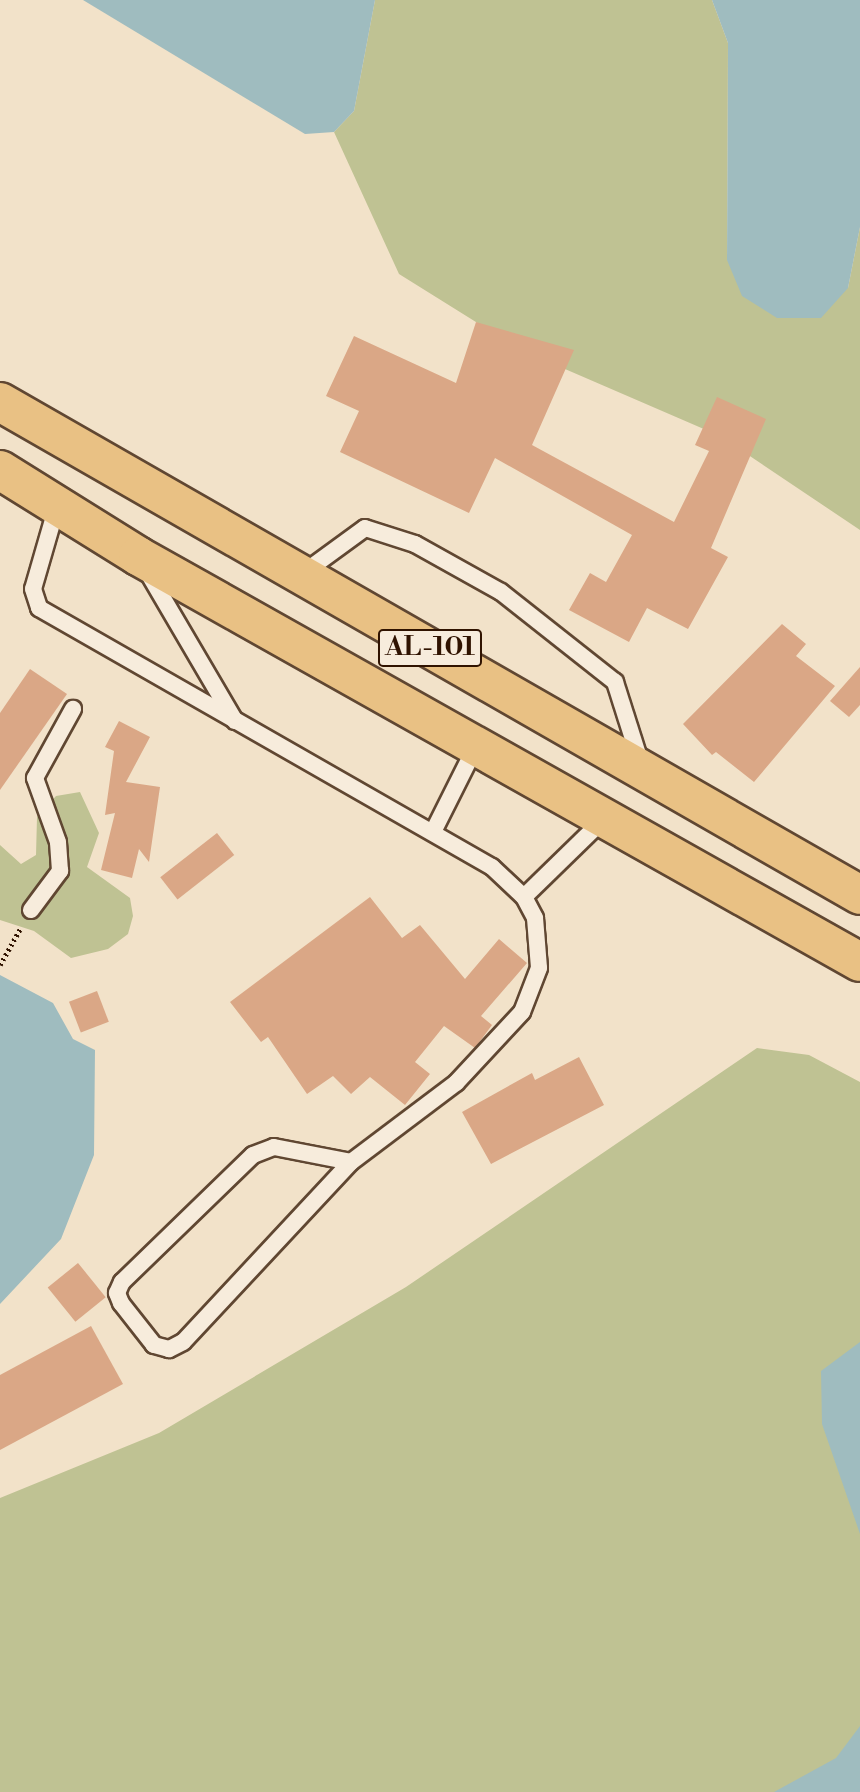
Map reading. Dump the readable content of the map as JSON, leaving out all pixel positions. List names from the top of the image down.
{
  "streets": {
    "highway": ["AL-101"]
  }
}
